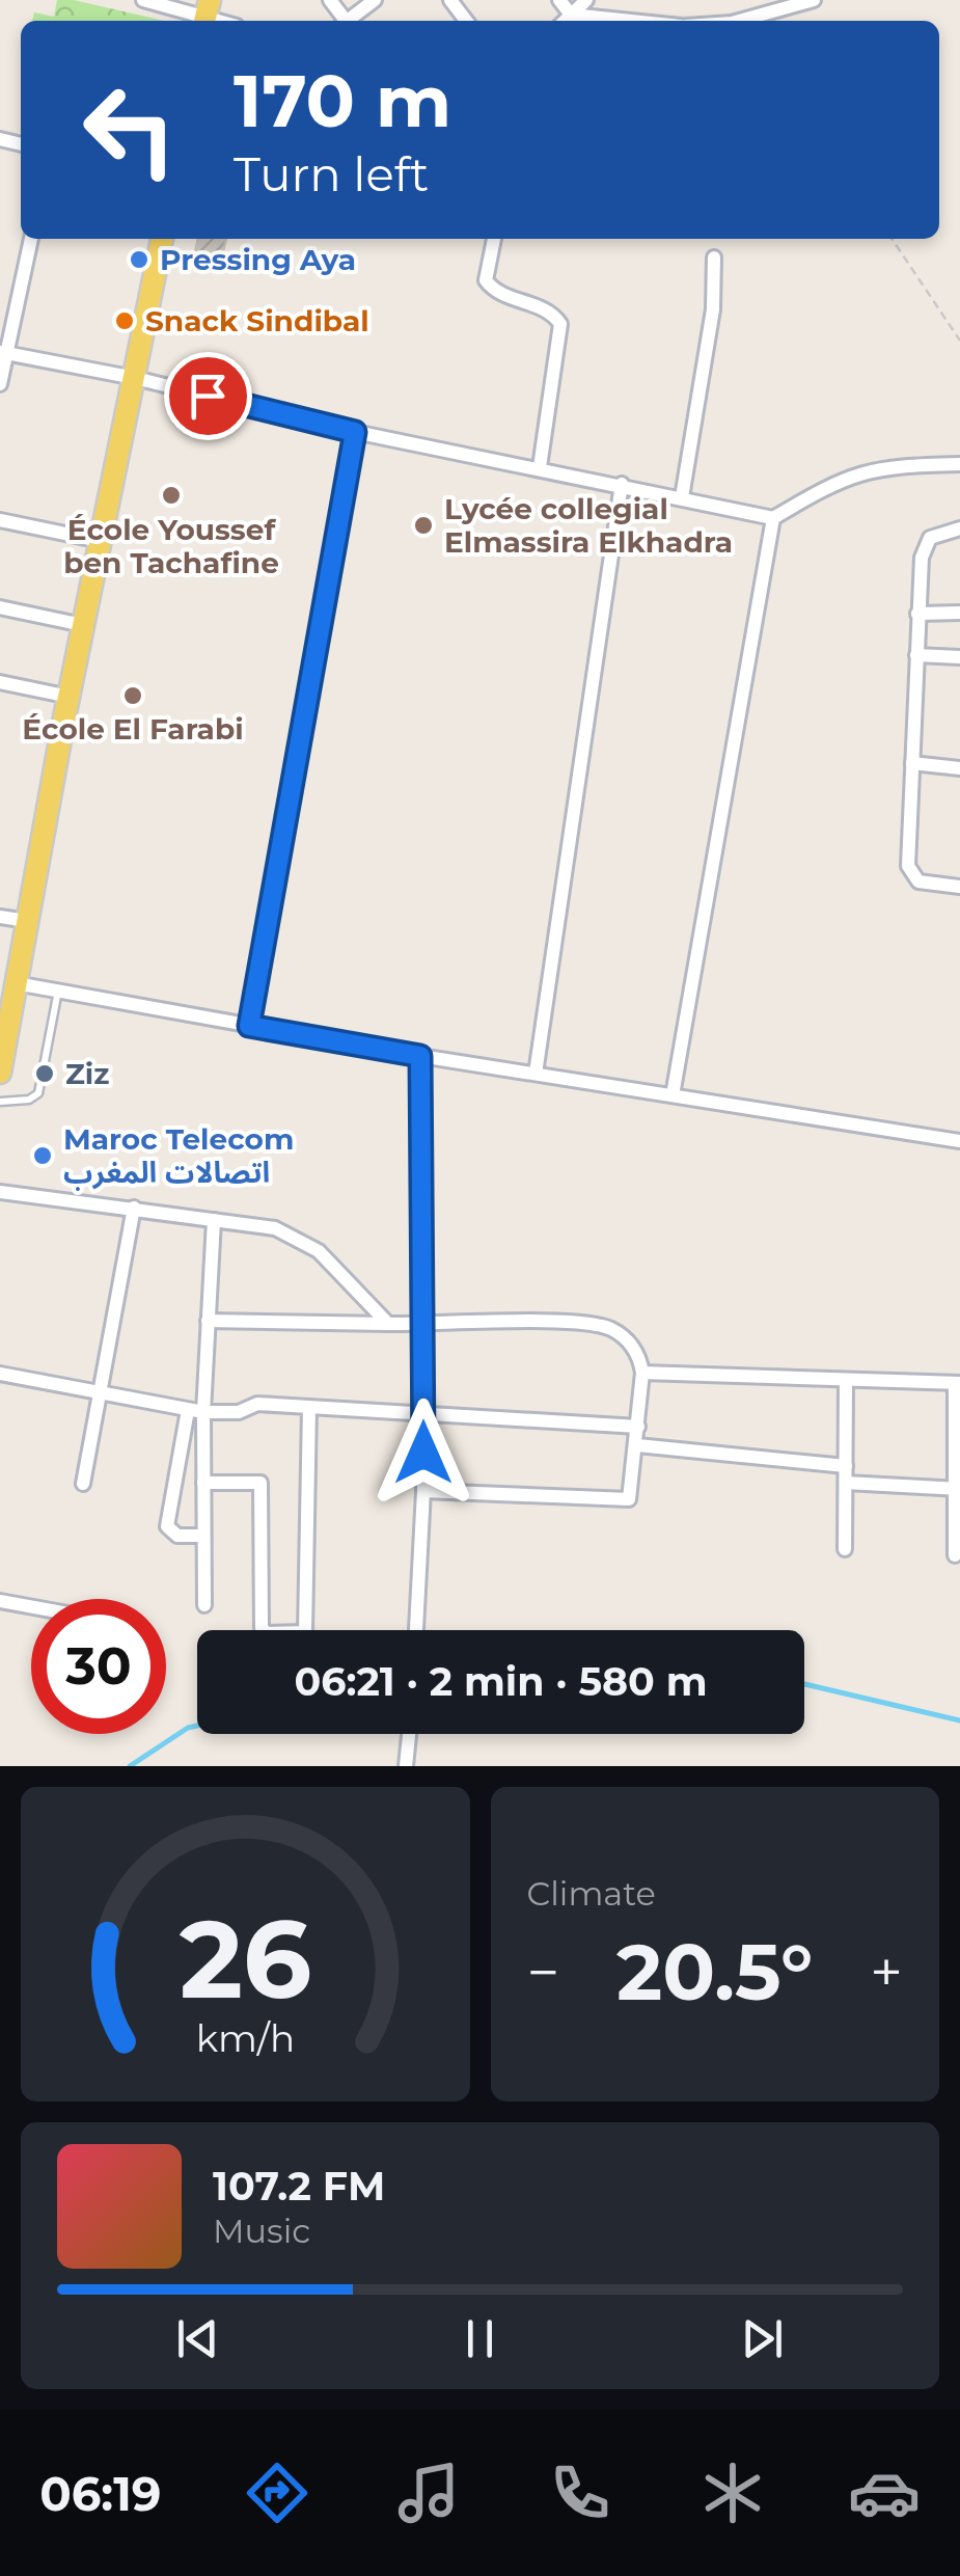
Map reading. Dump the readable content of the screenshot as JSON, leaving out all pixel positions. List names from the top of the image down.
{
  "places": [
    "Pressing Aya",
    "Snack Sindibal",
    "École Youssef ben Tachafine",
    "Lycée collegial Elmassira Elkhadra",
    "École El Farabi",
    "Ziz",
    "Maroc Telecom اتصالات المغرب"
  ],
  "page": {
    "turn": ["170 m", "Turn left"],
    "limit": "30",
    "trip": "06:21 · 2 min · 580 m",
    "tile": "Climate",
    "heat": ["−", "20.5°", "+"],
    "song": ["107.2 FM", "Music"],
    "tabs": "06:19",
    "gauge": ["26", "km/h"]
  }
}
